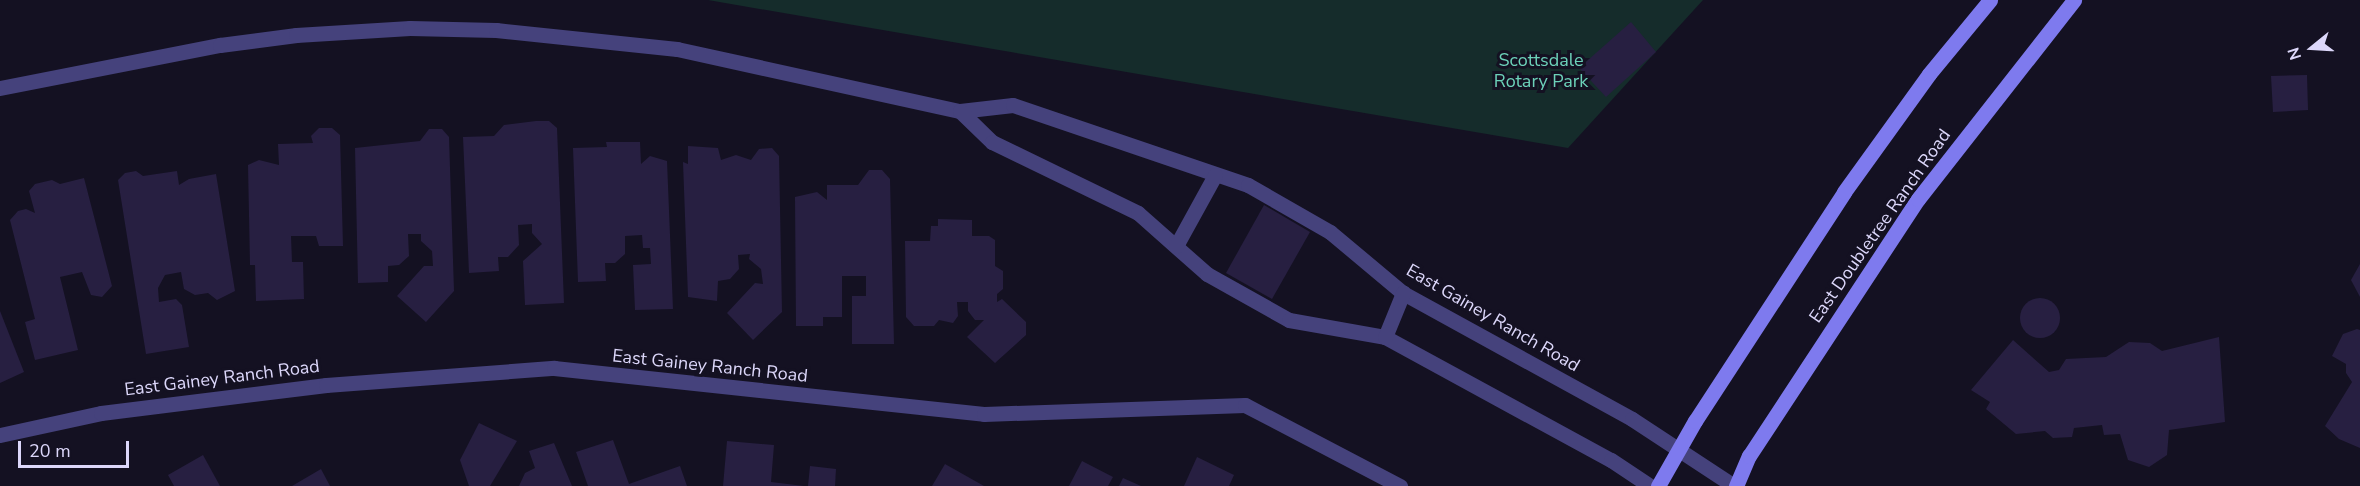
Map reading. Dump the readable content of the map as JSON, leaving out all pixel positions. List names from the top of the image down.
{
  "streets": {
    "main road": ["East Doubletree Ranch Road"],
    "street": ["East Gainey Ranch Road"]
  },
  "crossings": [
    ["East Doubletree Ranch Road", "East Gainey Ranch Road"]
  ],
  "parks": ["Scottsdale Rotary Park"],
  "scale_bar": "20 m",
  "north": "left"
}
